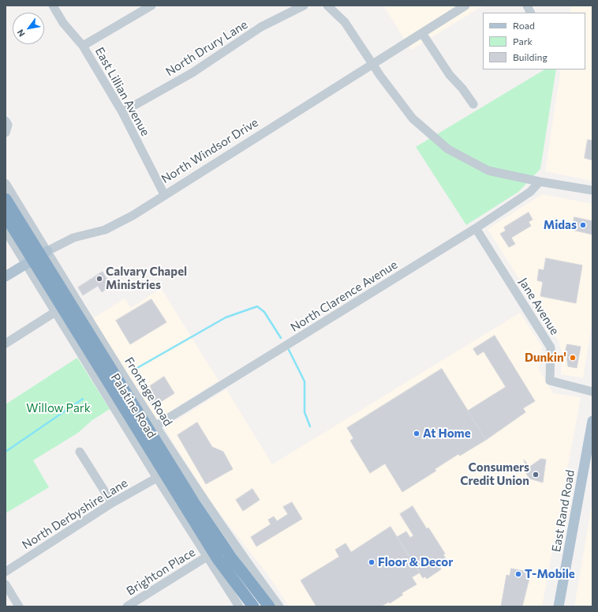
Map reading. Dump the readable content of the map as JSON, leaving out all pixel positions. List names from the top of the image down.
{
  "streets": {
    "highway": ["Palatine Road"],
    "main road": ["North Windsor Drive", "East Rand Road"],
    "street": [
      "North Drury Lane",
      "East Lillian Avenue",
      "North Clarence Avenue",
      "Jane Avenue",
      "Frontage Road",
      "North Derbyshire Lane",
      "Brighton Place"
    ]
  },
  "crossings": [
    ["North Drury Lane", "East Lillian Avenue"],
    ["East Lillian Avenue", "North Windsor Drive"],
    ["North Windsor Drive", "Frontage Road"],
    ["North Windsor Drive", "Palatine Road"],
    ["North Clarence Avenue", "Jane Avenue"],
    ["North Clarence Avenue", "Frontage Road"],
    ["Frontage Road", "Palatine Road"],
    ["Frontage Road", "North Derbyshire Lane"],
    ["Frontage Road", "Brighton Place"]
  ],
  "parks": ["Willow Park"],
  "places": [
    "Midas",
    "Calvary Chapel Ministries",
    "Dunkin'",
    "At Home",
    "Consumers Credit Union",
    "Floor & Decor",
    "T-Mobile"
  ],
  "legend": ["Road", "Park", "Building"],
  "north": "bottom left"
}
